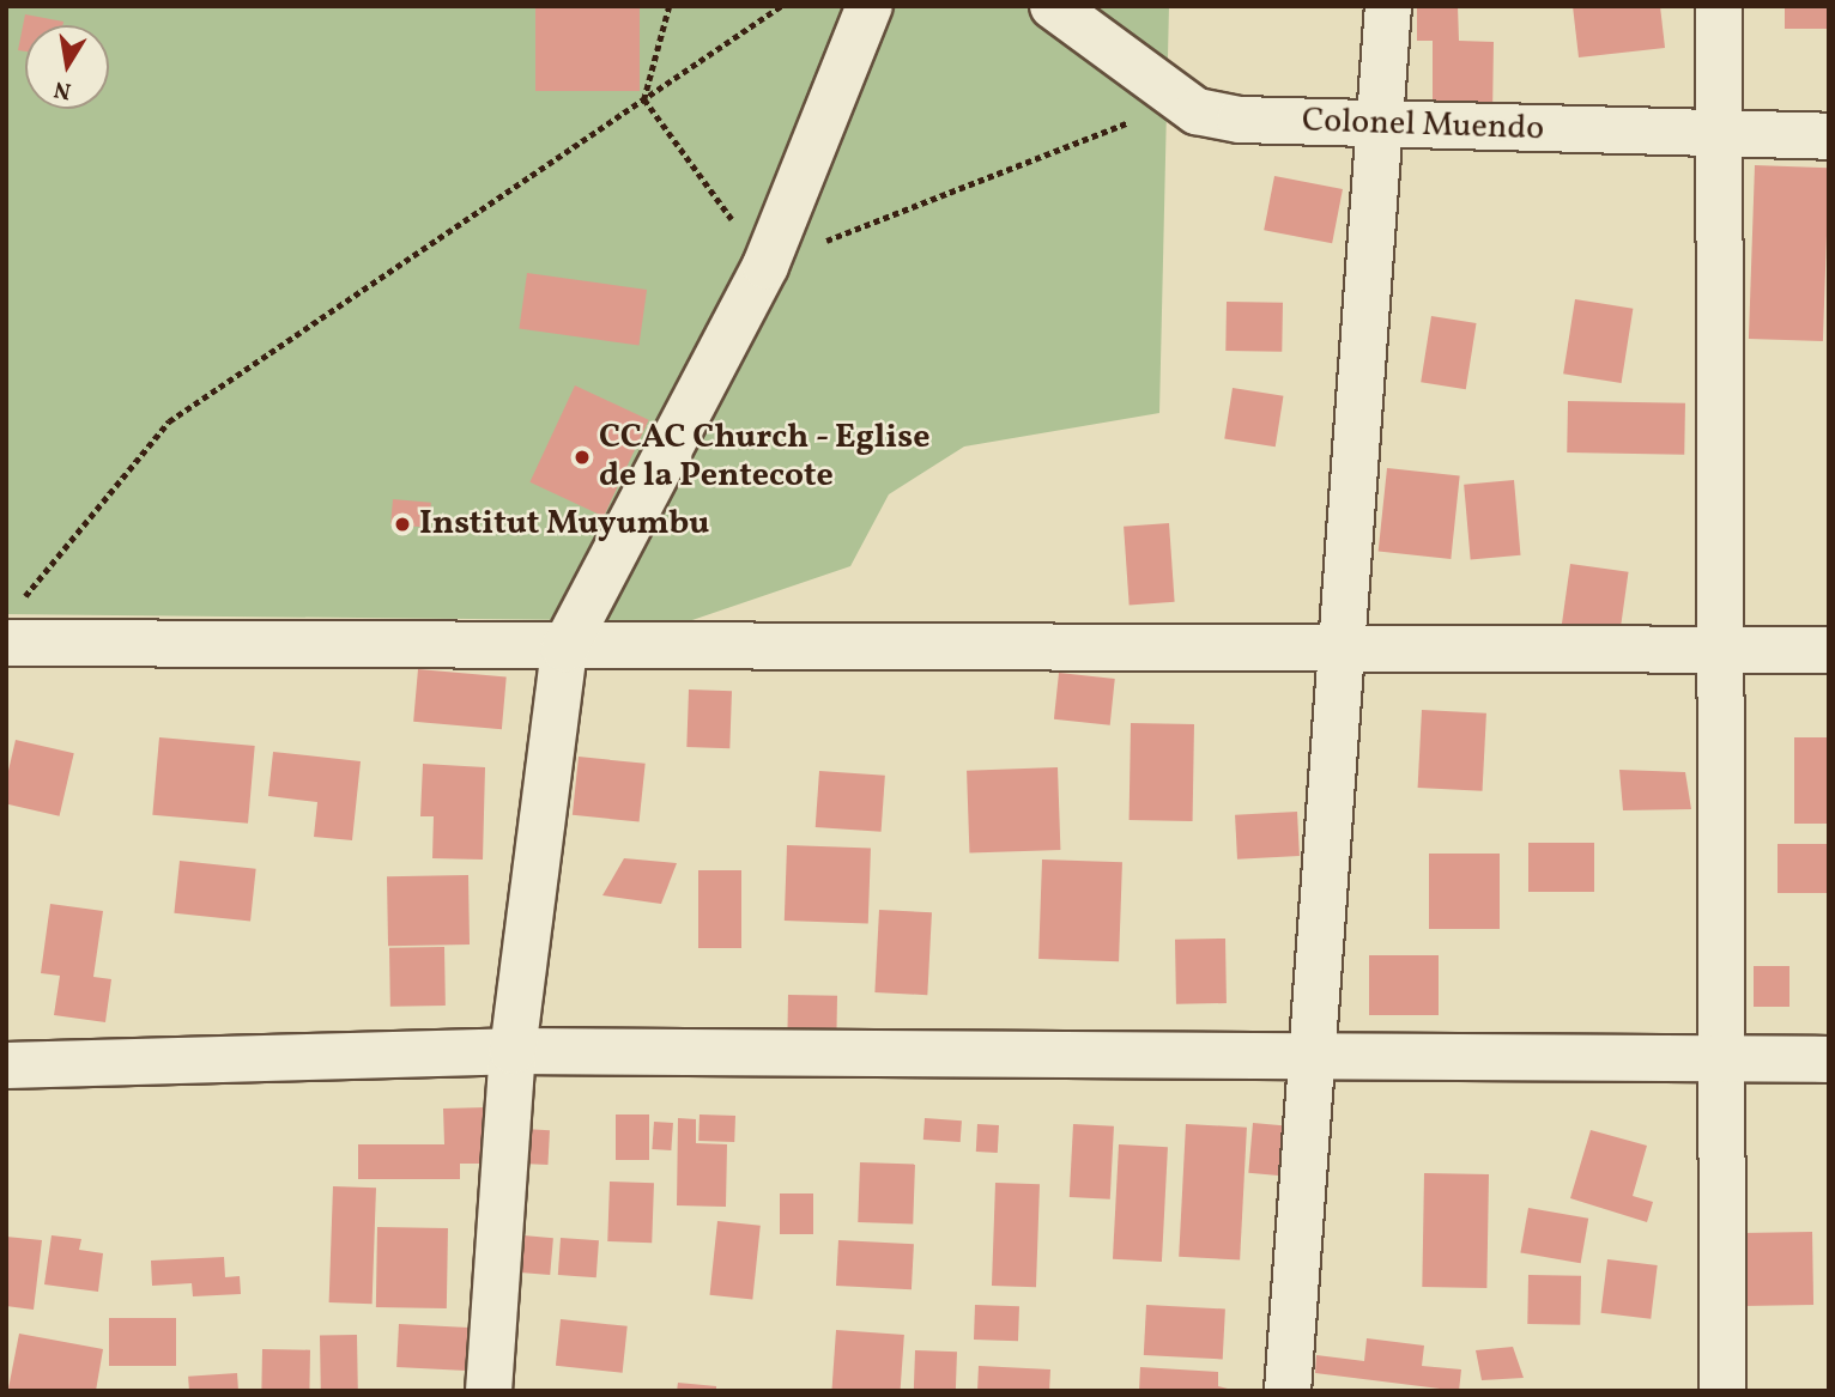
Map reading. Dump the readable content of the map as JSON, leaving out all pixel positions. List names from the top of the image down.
{
  "streets": {
    "street": ["Colonel Muendo"]
  },
  "places": ["CCAC Church - Eglise de la Pentecote", "Institut Muyumbu"],
  "north": "bottom"
}
